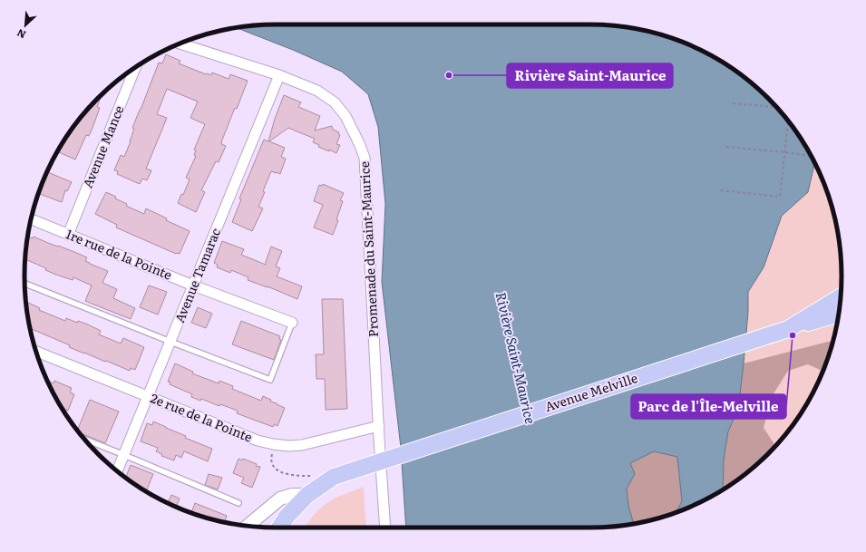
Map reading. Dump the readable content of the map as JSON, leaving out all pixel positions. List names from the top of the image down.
{
  "streets": {
    "main road": ["Avenue Melville"],
    "street": [
      "Avenue Mance",
      "Promenade du Saint-Maurice",
      "1re rue de la Pointe",
      "Avenue Tamarac",
      "2e rue de la Pointe"
    ]
  },
  "crossings": [
    ["Avenue Mance", "1re rue de la Pointe"],
    ["Promenade du Saint-Maurice", "Avenue Tamarac"],
    ["Promenade du Saint-Maurice", "2e rue de la Pointe"],
    ["1re rue de la Pointe", "Avenue Tamarac"],
    ["Avenue Tamarac", "2e rue de la Pointe"]
  ],
  "water": ["Rivière Saint-Maurice"],
  "places": ["Rivière Saint-Maurice", "Parc de l'Île-Melville"],
  "north": "bottom left"
}
